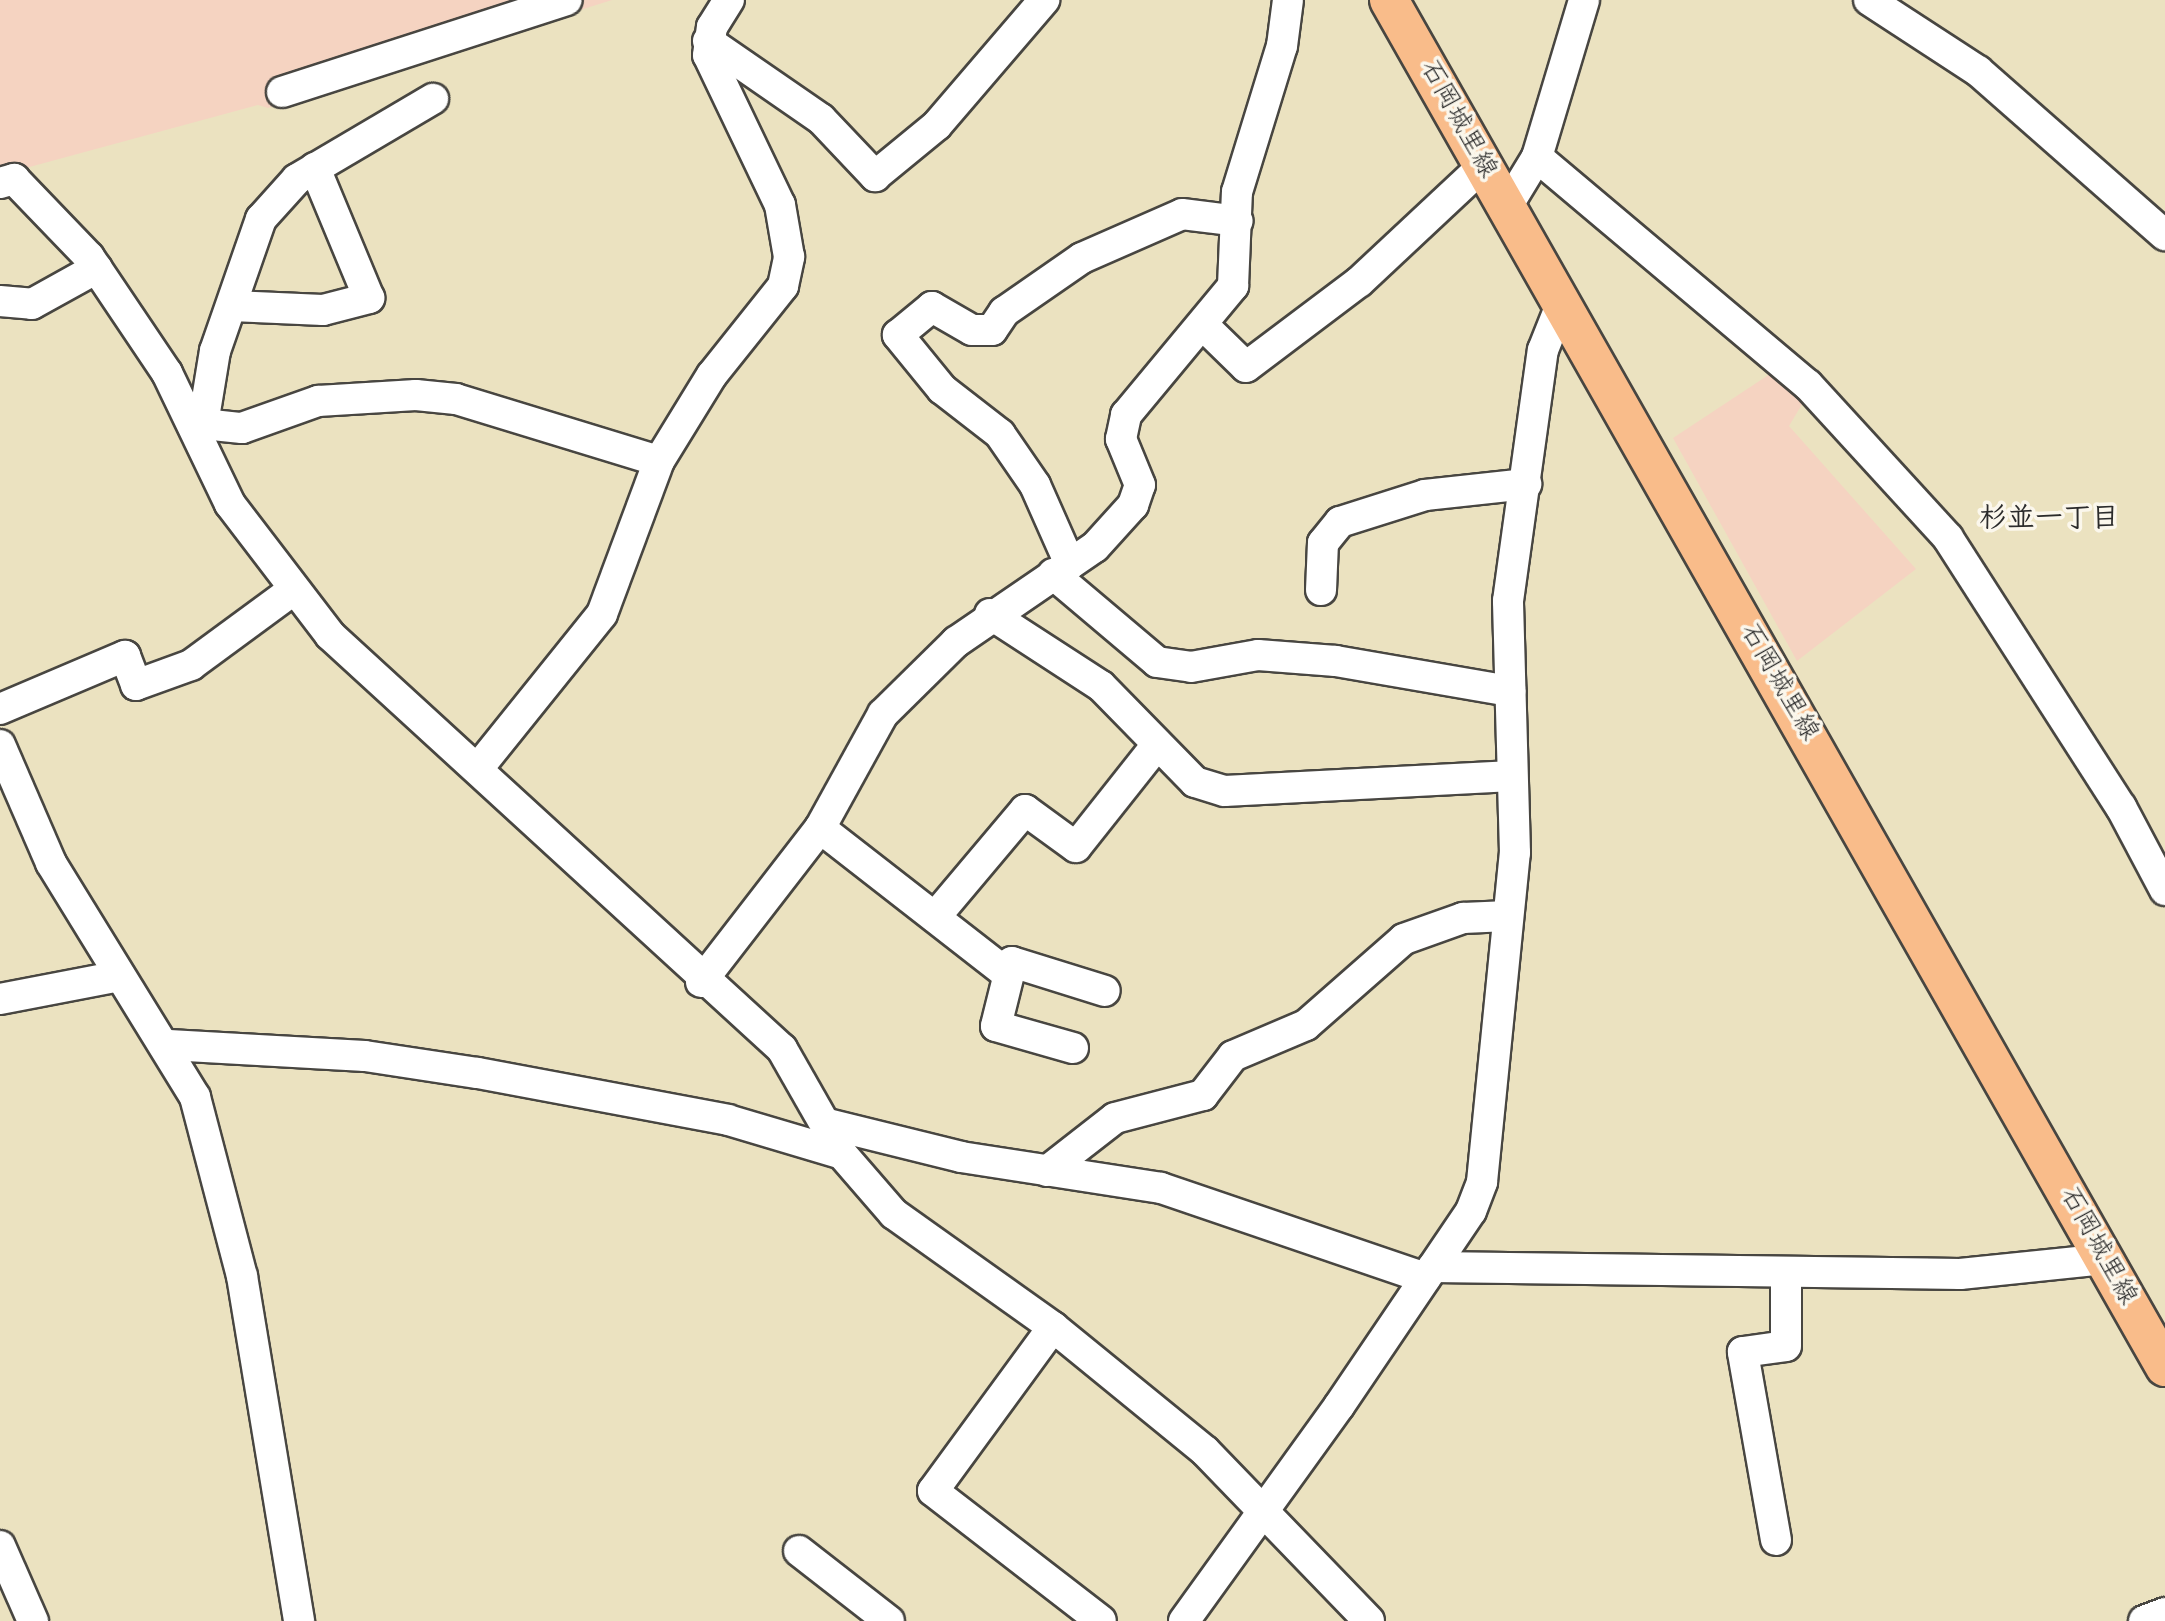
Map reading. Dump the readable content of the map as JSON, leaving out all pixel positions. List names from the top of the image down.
{
  "streets": {
    "main road": ["石岡城里線"]
  },
  "districts": ["杉並一丁目"]
}
